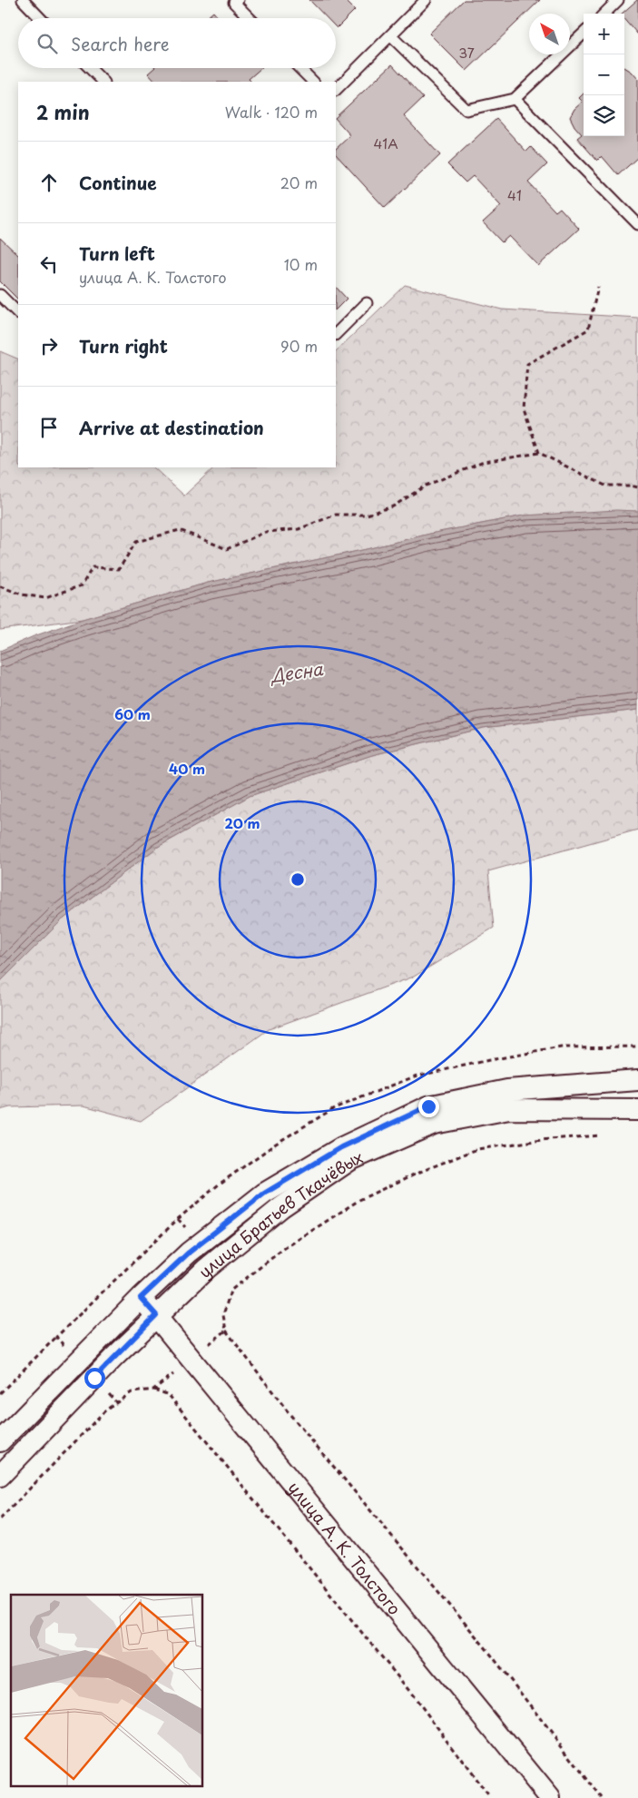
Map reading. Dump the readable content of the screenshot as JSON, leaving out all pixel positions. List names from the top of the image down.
{
  "streets": {
    "street": ["улица Братьев Ткачёвых", "улица А. К. Толстого"]
  },
  "crossings": [
    ["улица Братьев Ткачёвых", "улица А. К. Толстого"]
  ],
  "water": ["Десна"],
  "house_numbers": ["37", "41А", "41"],
  "north": "top left",
  "page": {
    "map_buttons": ["+", "−"],
    "search": "Search here",
    "heading": ["2 min", "Walk · 120 m"],
    "list": [
      ["Continue", "20 m"],
      ["Turn left", "улица А. К. Толстого", "10 m"],
      ["Turn right", "90 m"],
      "Arrive at destination"
    ]
  },
  "rings": ["60 m", "40 m", "20 m"]
}
